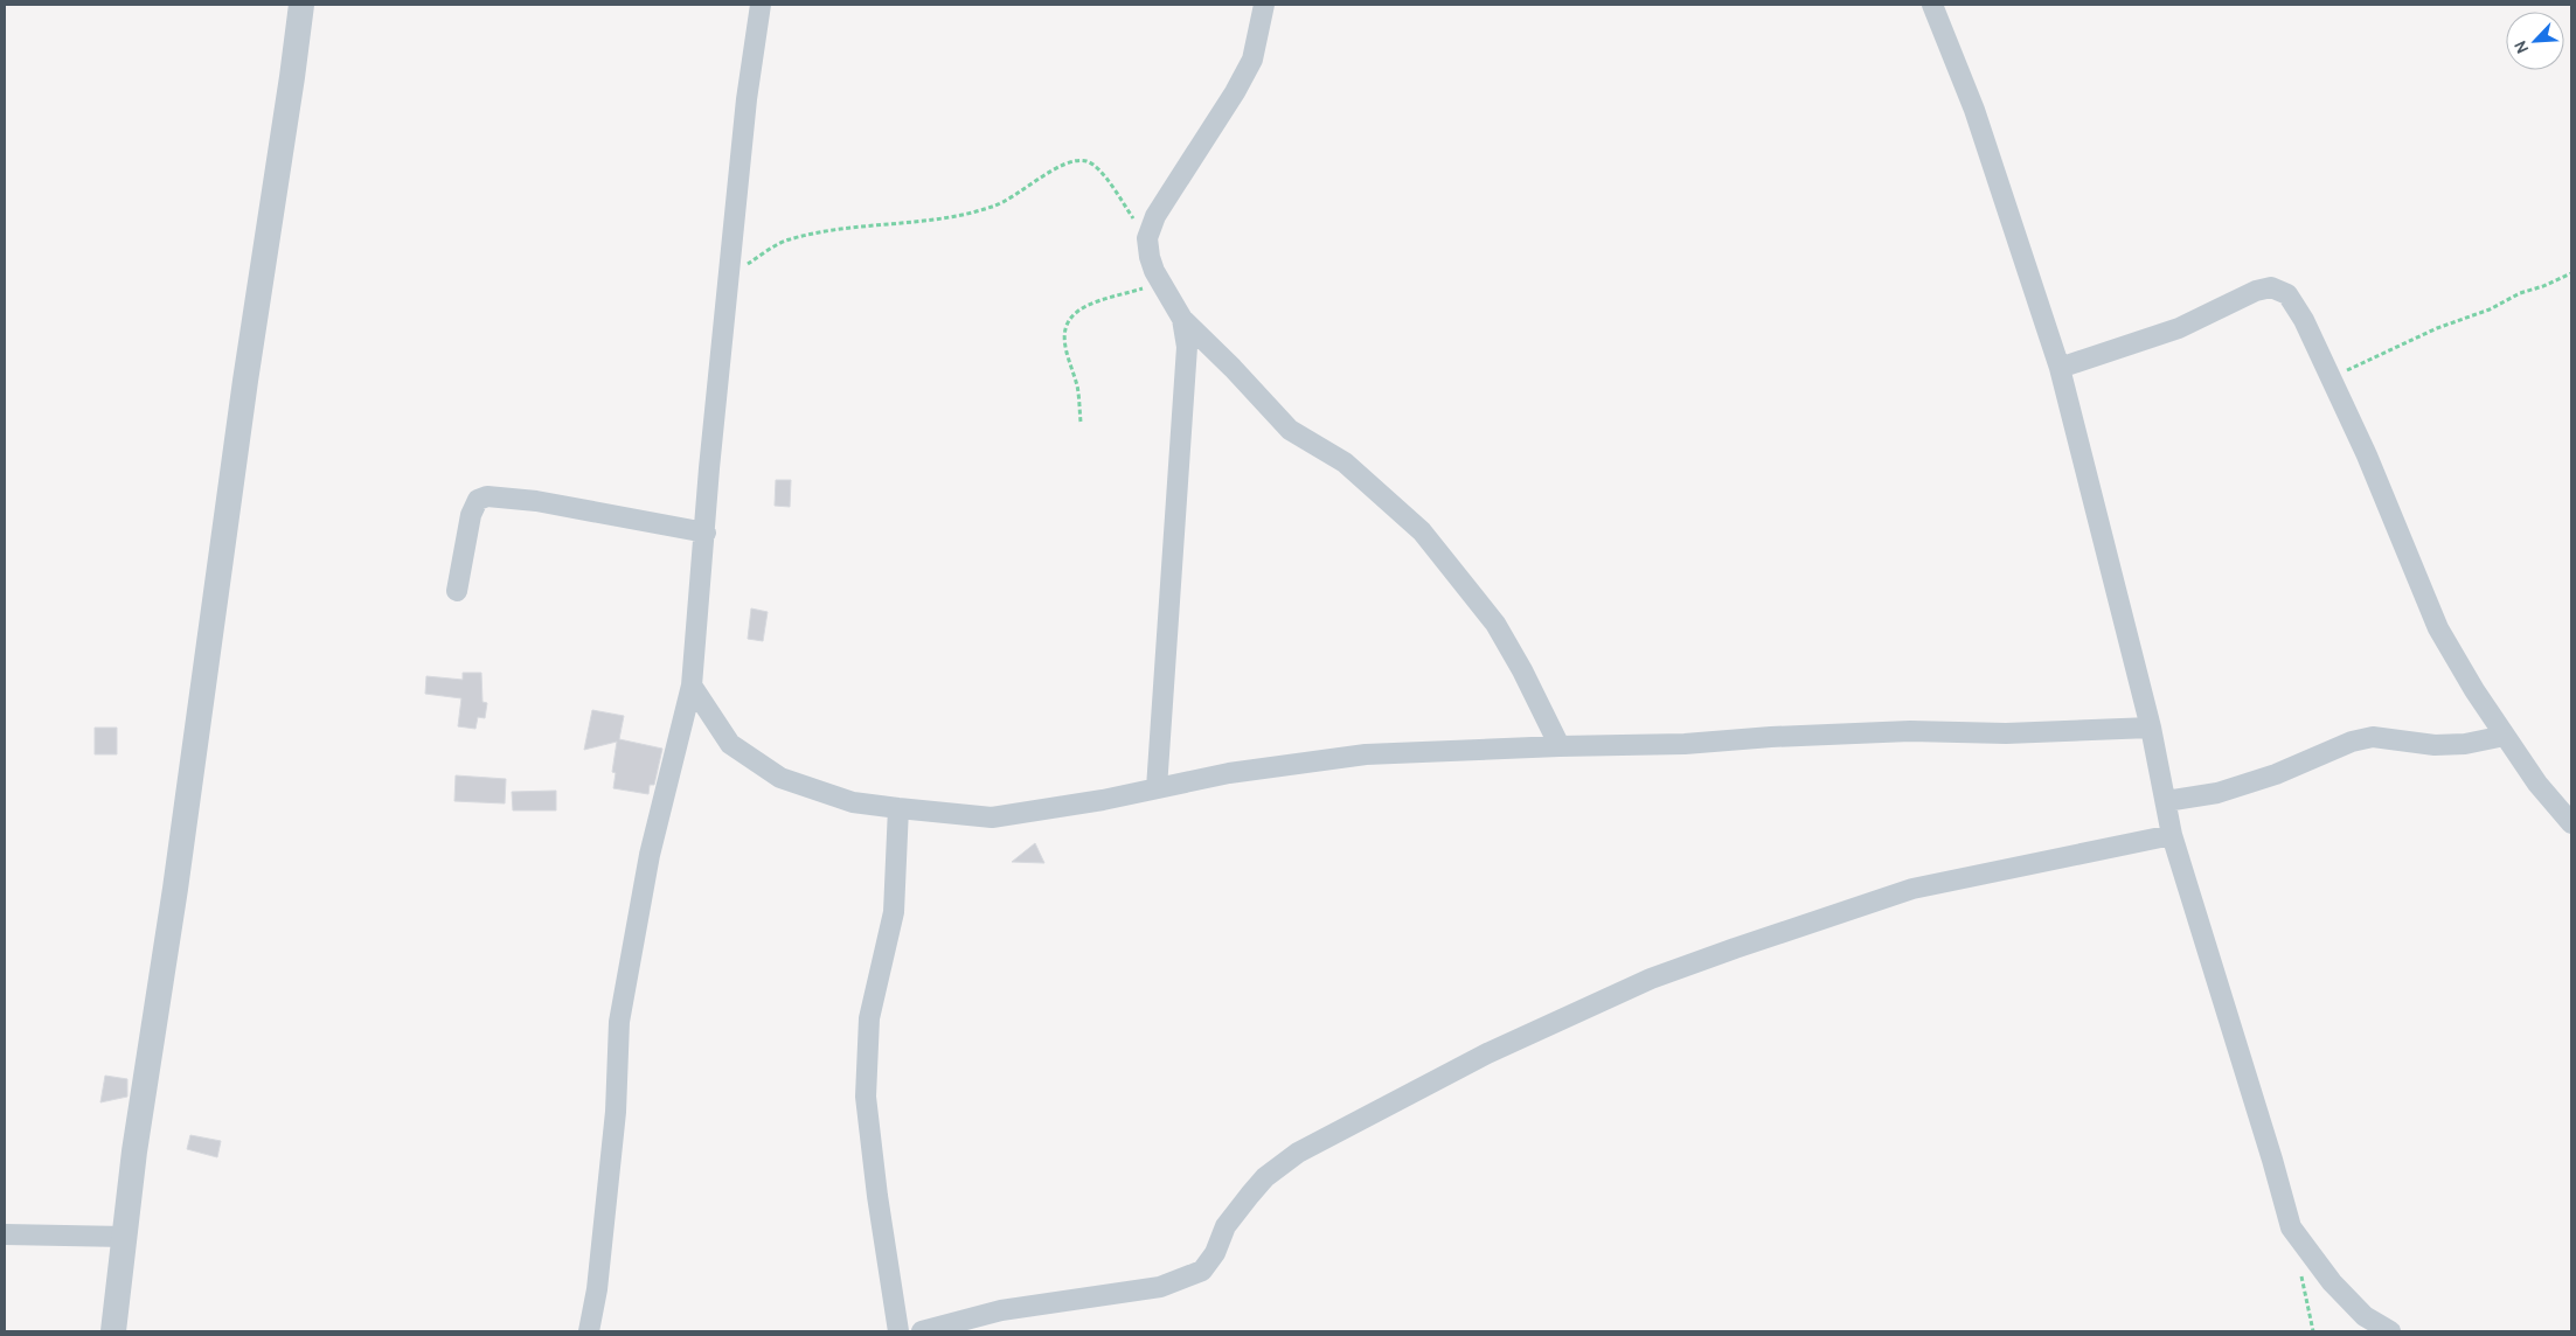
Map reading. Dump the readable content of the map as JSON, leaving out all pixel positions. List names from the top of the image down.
{
  "north": "bottom left"
}
